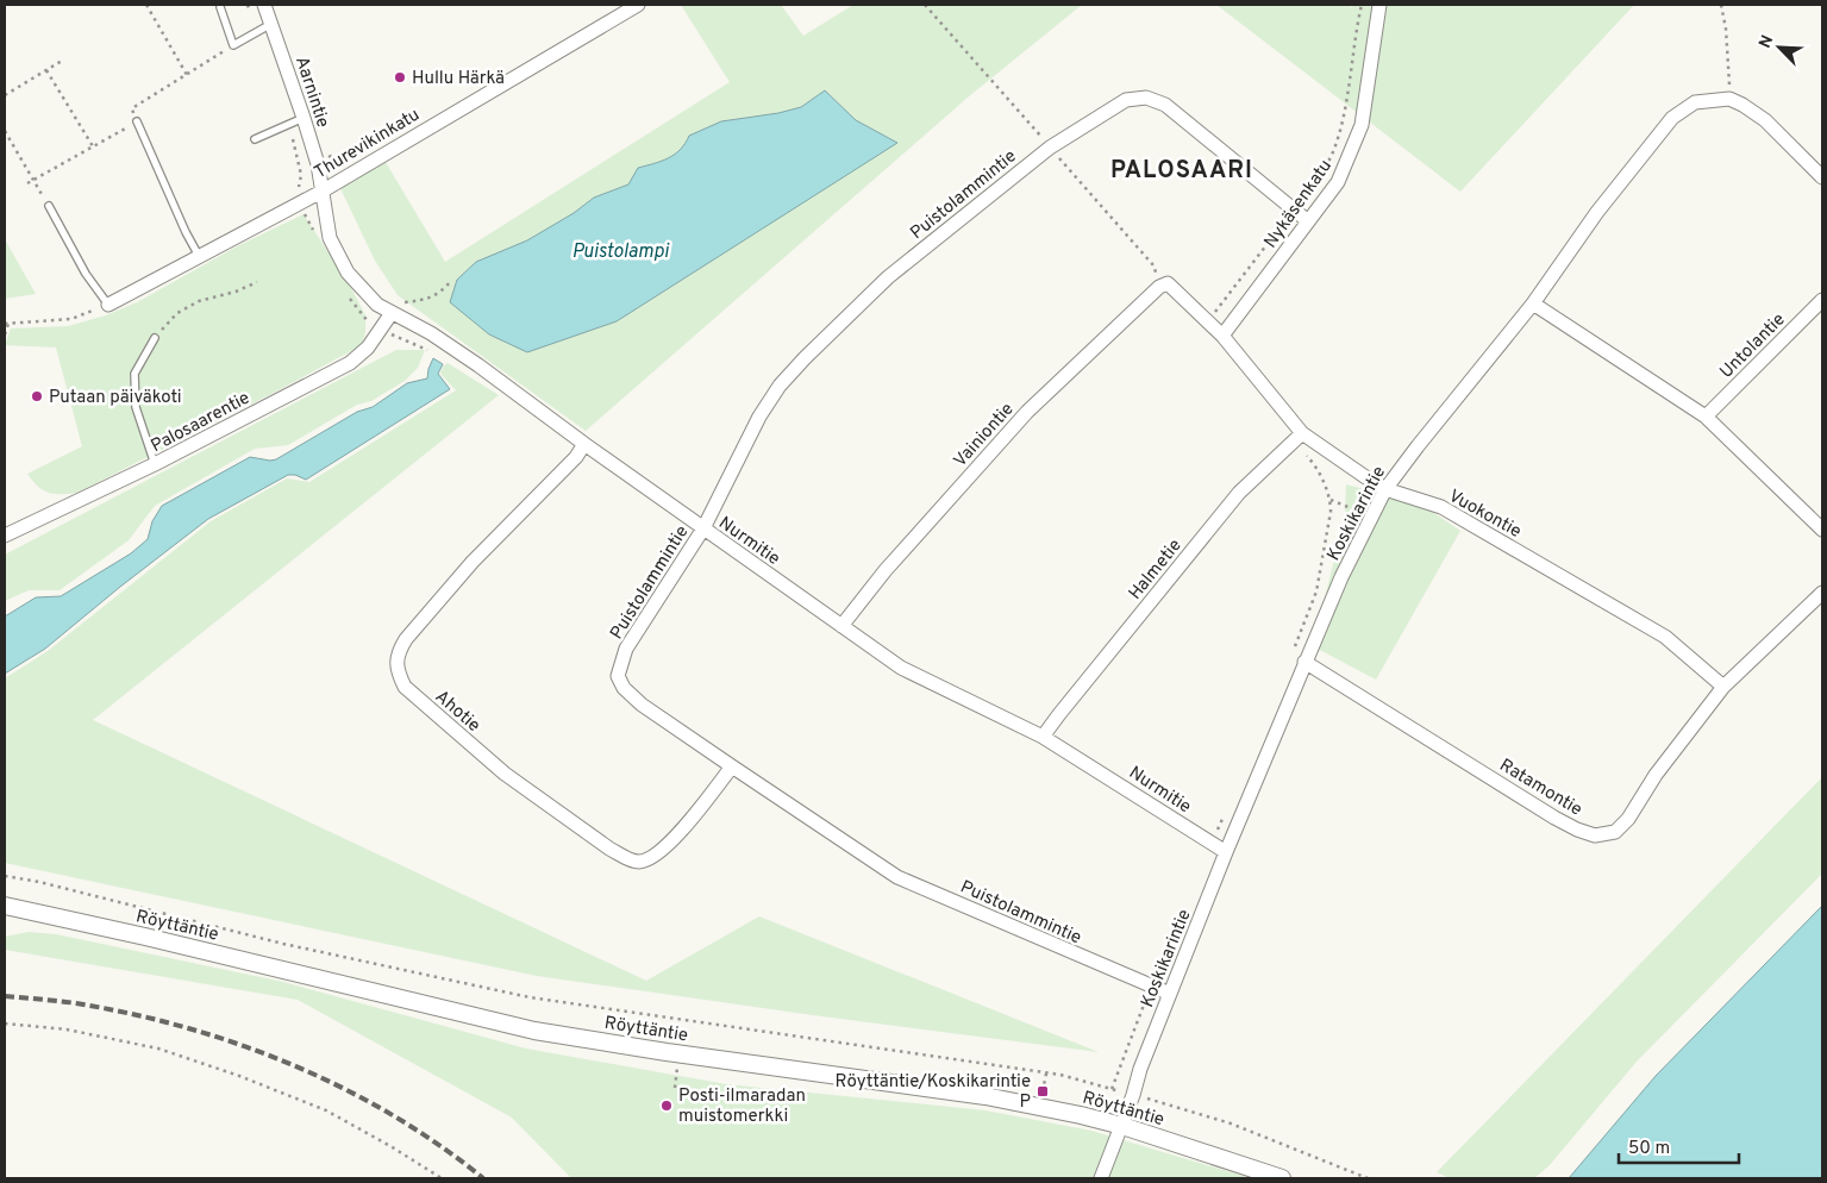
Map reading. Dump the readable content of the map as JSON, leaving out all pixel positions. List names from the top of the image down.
{
  "streets": {
    "street": [
      "Aarnintie",
      "Thurevikinkatu",
      "Puistolammintie",
      "Nykäsenkatu",
      "Untolantie",
      "Palosaarentie",
      "Vainiontie",
      "Koskikarintie",
      "Vuokontie",
      "Nurmitie",
      "Halmetie",
      "Ahotie",
      "Ratamontie",
      "Röyttäntie"
    ]
  },
  "crossings": [
    ["Aarnintie", "Thurevikinkatu"],
    ["Aarnintie", "Nurmitie"],
    ["Thurevikinkatu", "Nurmitie"],
    ["Puistolammintie", "Nykäsenkatu"],
    ["Puistolammintie", "Koskikarintie"],
    ["Puistolammintie", "Nurmitie"],
    ["Puistolammintie", "Ahotie"],
    ["Nykäsenkatu", "Vuokontie"],
    ["Palosaarentie", "Nurmitie"],
    ["Vainiontie", "Vuokontie"],
    ["Vainiontie", "Nurmitie"],
    ["Koskikarintie", "Vuokontie"],
    ["Koskikarintie", "Nurmitie"],
    ["Koskikarintie", "Ratamontie"],
    ["Koskikarintie", "Röyttäntie"],
    ["Vuokontie", "Halmetie"],
    ["Vuokontie", "Ratamontie"],
    ["Nurmitie", "Halmetie"],
    ["Nurmitie", "Ahotie"]
  ],
  "districts": ["PALOSAARI"],
  "water": ["Puistolampi"],
  "places": {
    "other": ["Hullu Härkä", "Putaan päiväkoti", "Posti-ilmaradan muistomerkki"],
    "transit": ["Röyttäntie/Koskikarintie P"]
  },
  "scale_bar": "50 m",
  "north": "top left"
}
